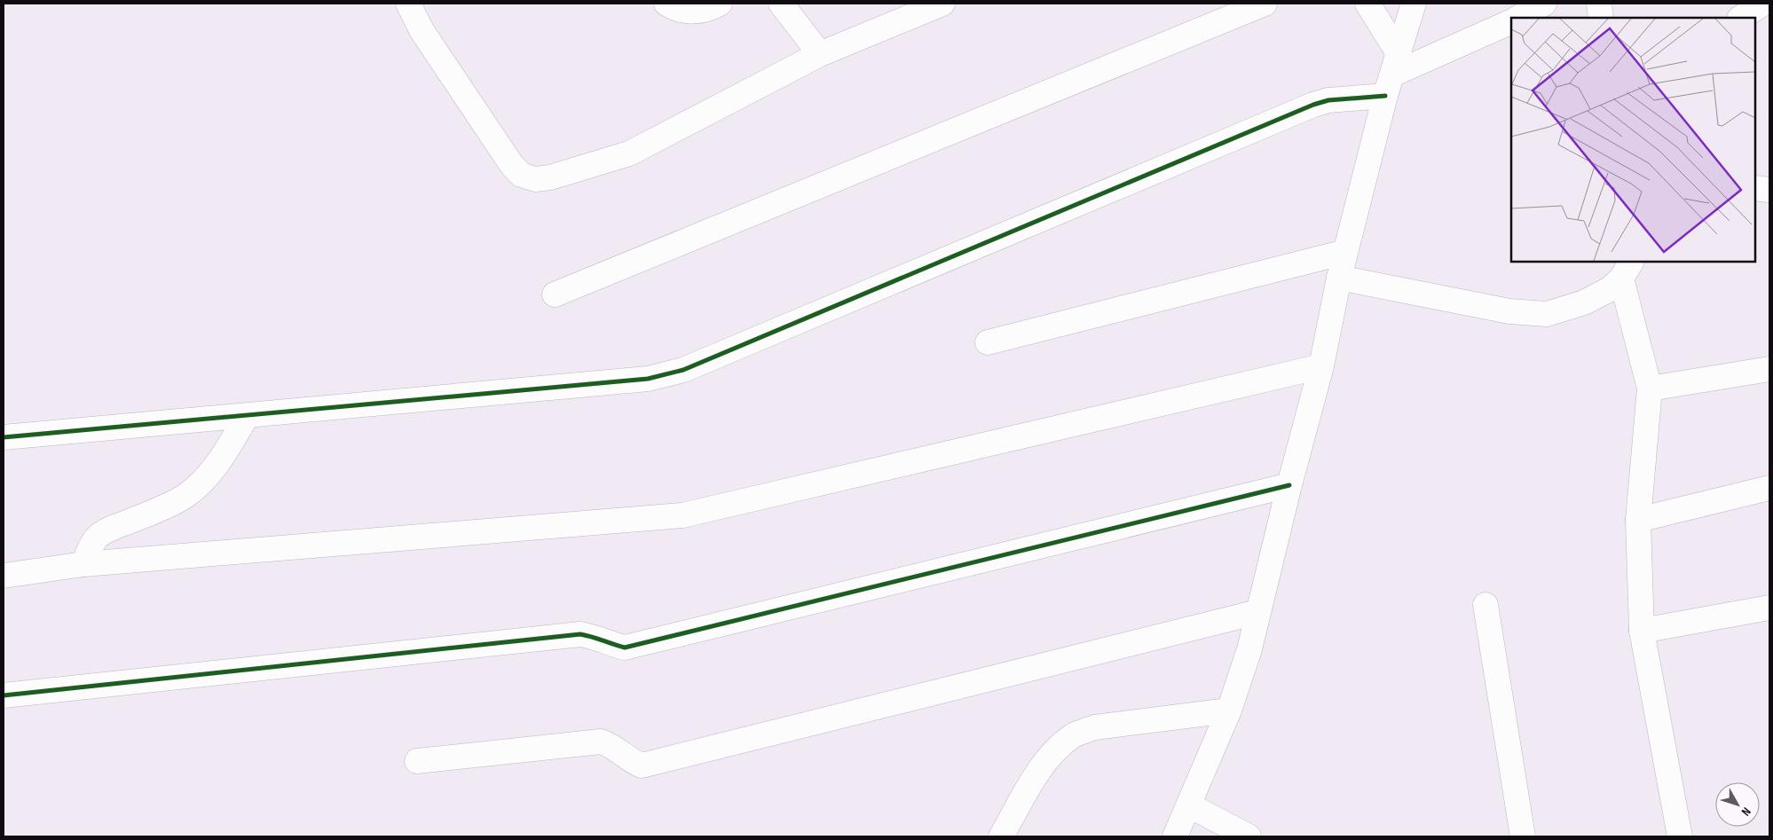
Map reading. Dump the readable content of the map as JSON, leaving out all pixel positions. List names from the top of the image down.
{
  "north": "bottom right"
}
